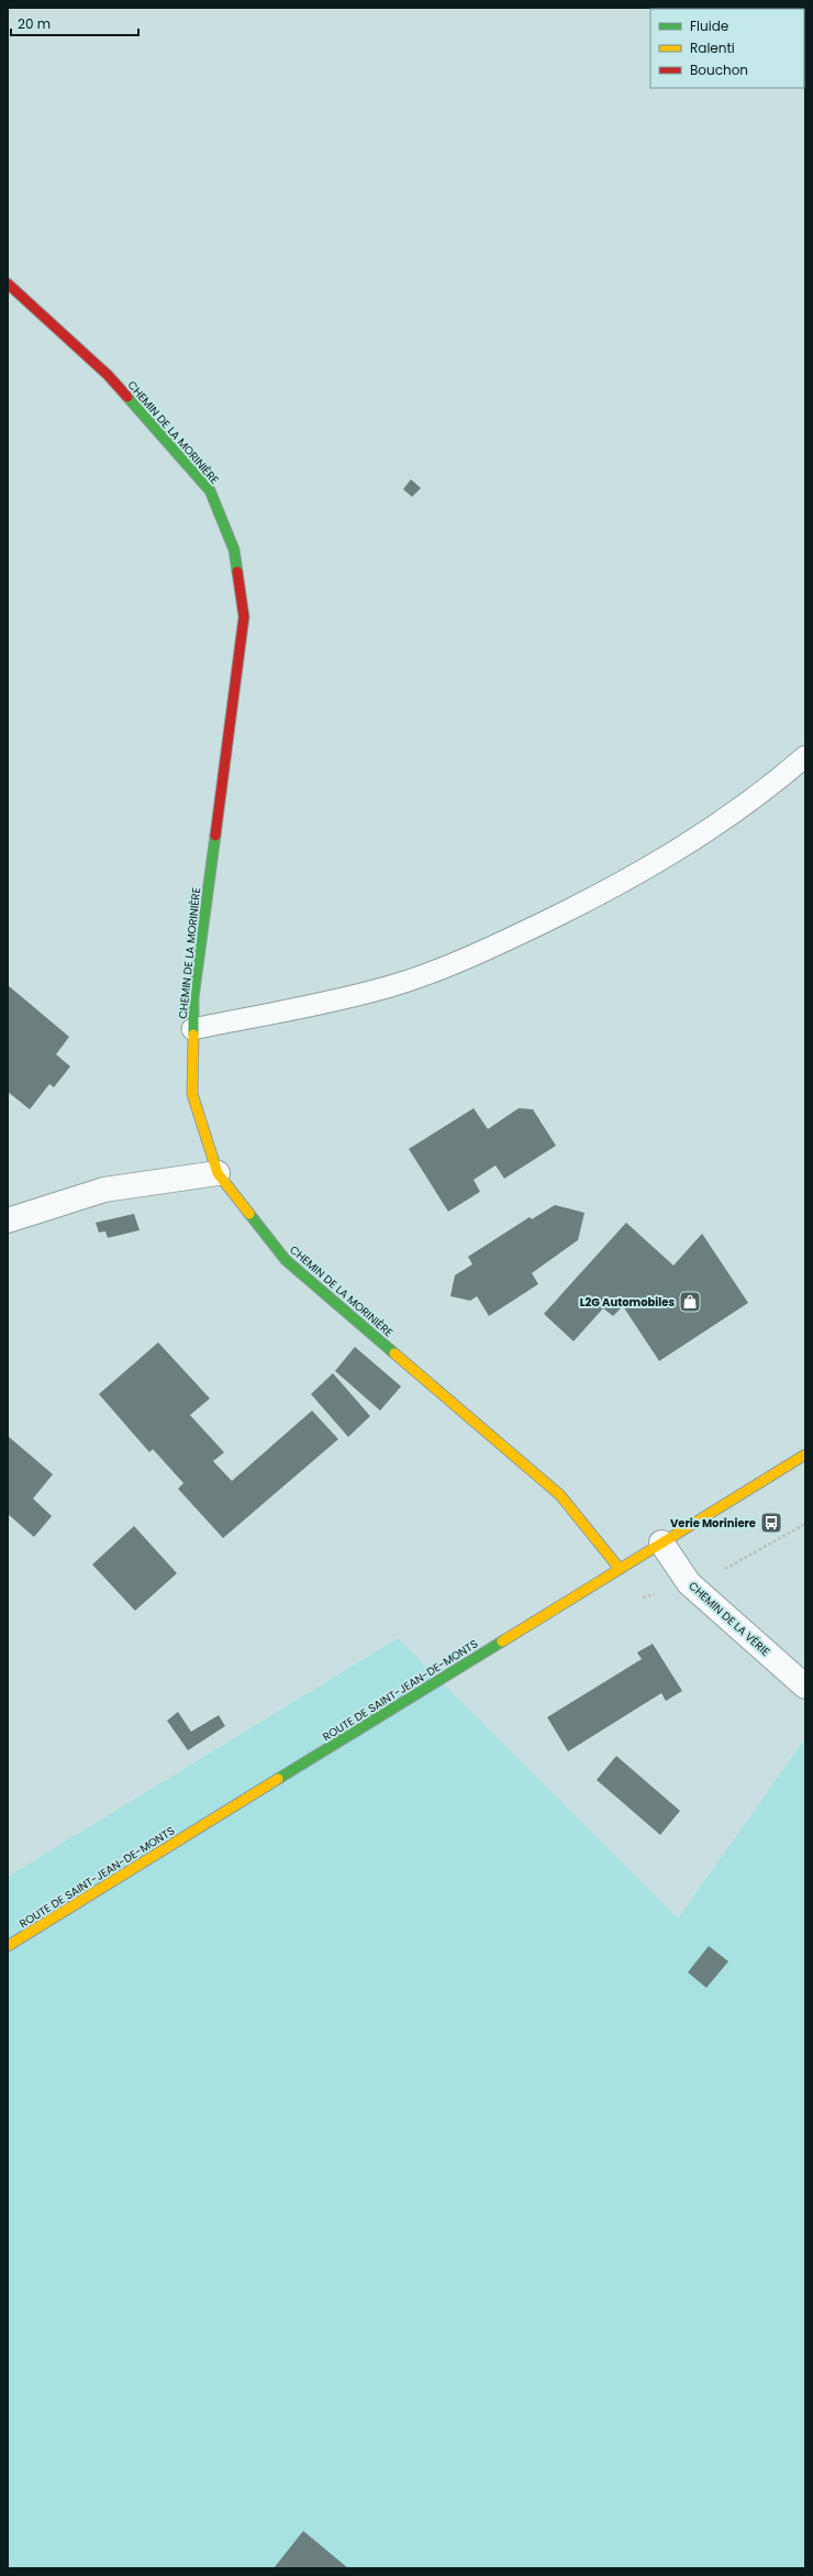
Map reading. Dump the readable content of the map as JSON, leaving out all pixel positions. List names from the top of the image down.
{
  "streets": {
    "street": ["CHEMIN DE LA MORINIÈRE", "CHEMIN DE LA VÉRIE", "ROUTE DE SAINT-JEAN-DE-MONTS"]
  },
  "crossings": [
    ["CHEMIN DE LA MORINIÈRE", "ROUTE DE SAINT-JEAN-DE-MONTS"],
    ["CHEMIN DE LA VÉRIE", "ROUTE DE SAINT-JEAN-DE-MONTS"]
  ],
  "places": {
    "shop": ["L2G Automobiles"],
    "bus stop": ["Verie Moriniere"]
  },
  "legend": ["Fluide", "Ralenti", "Bouchon"],
  "scale_bar": "20 m"
}
